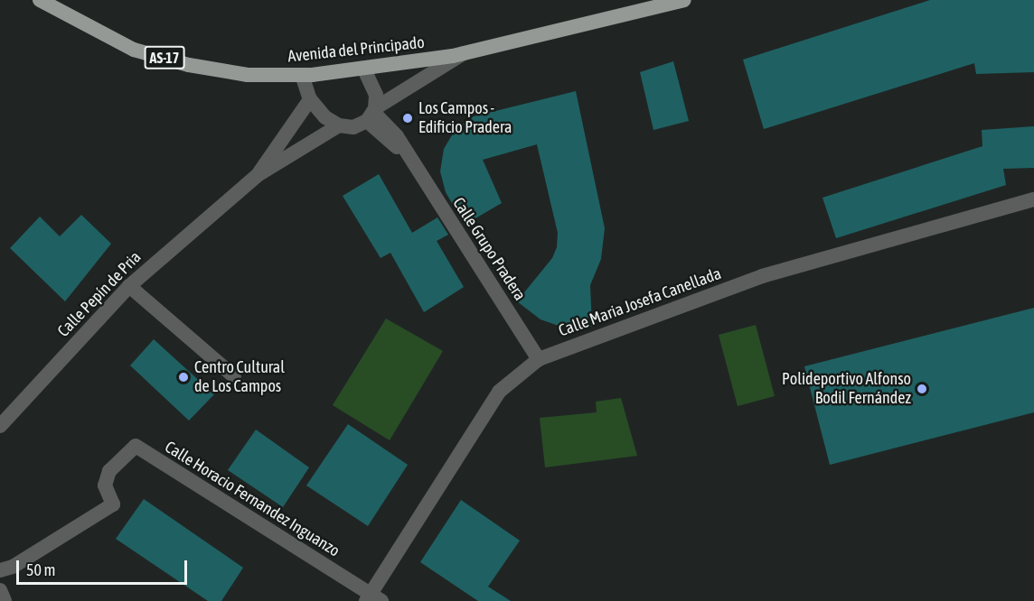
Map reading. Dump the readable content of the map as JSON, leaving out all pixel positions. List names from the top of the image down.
{
  "streets": {
    "main road": ["Avenida del Principado", "AS-17"],
    "street": [
      "Calle Grupo Pradera",
      "Calle Pepín de Pria",
      "Calle Maria Josefa Canellada",
      "Calle Horacio Fernandez Inguanzo"
    ]
  },
  "crossings": [
    ["Calle Grupo Pradera", "Calle Maria Josefa Canellada"],
    ["Calle Maria Josefa Canellada", "Calle Horacio Fernandez Inguanzo"]
  ],
  "places": ["Los Campos - Edificio Pradera", "Centro Cultural de Los Campos", "Polideportivo Alfonso Bodil Fernández"],
  "scale_bar": "50 m"
}
